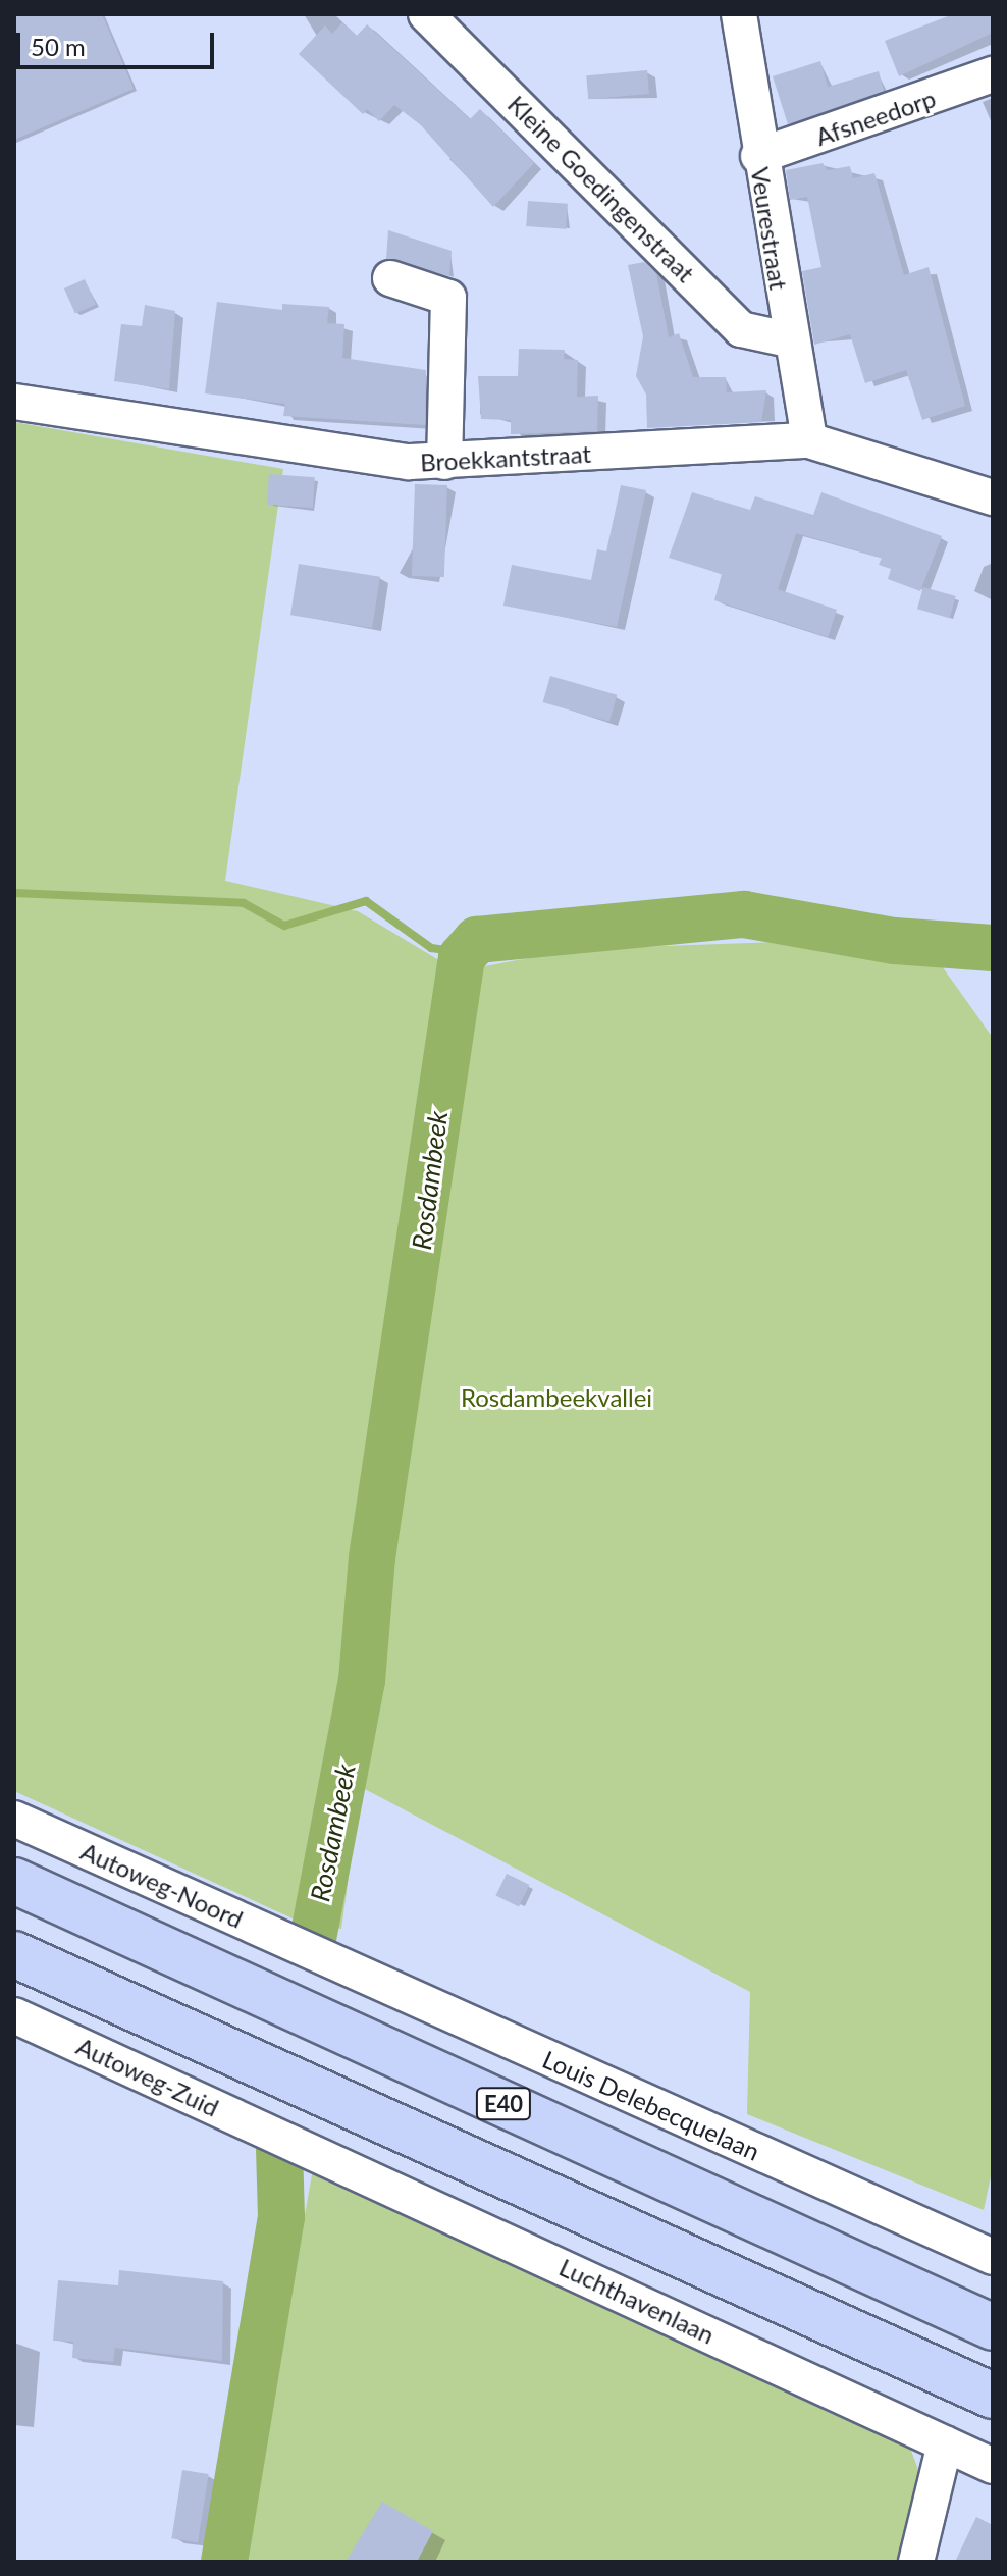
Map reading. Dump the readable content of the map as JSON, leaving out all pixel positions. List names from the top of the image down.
{
  "streets": {
    "highway": ["E40"],
    "street": [
      "Afsneedorp",
      "Kleine Goedingenstraat",
      "Veurestraat",
      "Broekkantstraat",
      "Autoweg-Noord",
      "Autoweg-Zuid",
      "Louis Delebecquelaan",
      "Luchthavenlaan"
    ]
  },
  "crossings": [
    ["Afsneedorp", "Veurestraat"],
    ["Kleine Goedingenstraat", "Veurestraat"],
    ["Veurestraat", "Broekkantstraat"],
    ["Autoweg-Noord", "Louis Delebecquelaan"],
    ["Autoweg-Zuid", "Luchthavenlaan"]
  ],
  "water": ["Rosdambeek"],
  "parks": ["Rosdambeekvallei"],
  "scale_bar": "50 m"
}
